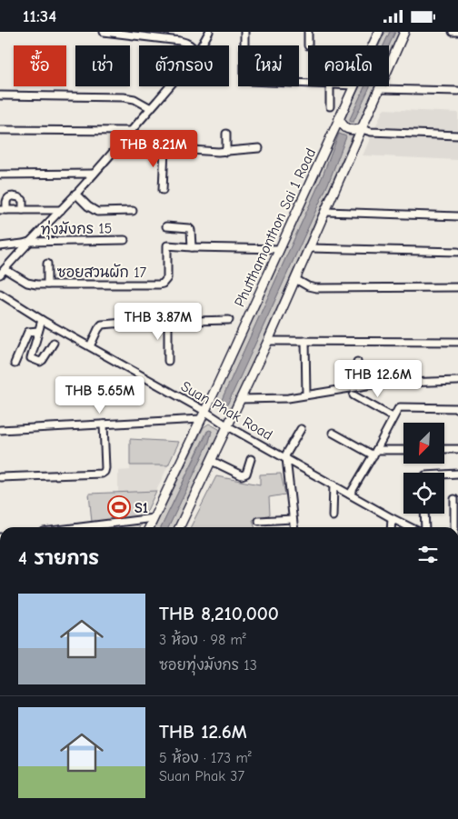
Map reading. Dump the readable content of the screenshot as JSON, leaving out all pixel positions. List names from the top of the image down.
{
  "streets": {
    "main road": ["Phutthamonthon Sai 1 Road"],
    "street": ["ทุ่งมังกร 15", "ซอยสวนผัก 17", "Suan Phak Road"]
  },
  "crossings": [
    ["Phutthamonthon Sai 1 Road", "Suan Phak Road"]
  ],
  "places": {
    "sports": ["S1"]
  },
  "north": "bottom left",
  "page": {
    "status": "11:34",
    "chip": [
      "ซื้อ",
      "เช่า",
      "ตัวกรอง",
      "ใหม่",
      "คอนโด"
    ],
    "price": [
      "THB 8.21M",
      "THB 3.87M",
      "THB 12.6M",
      "THB 5.65M"
    ],
    "heading": "4 รายการ",
    "list": [
      {
        "name": "THB 8,210,000",
        "note": "3 ห้อง · 98 m² · ซอยทุ่งมังกร 13"
      },
      {
        "name": "THB 12.6M",
        "note": "5 ห้อง · 173 m² · Suan Phak 37"
      }
    ]
  }
}
